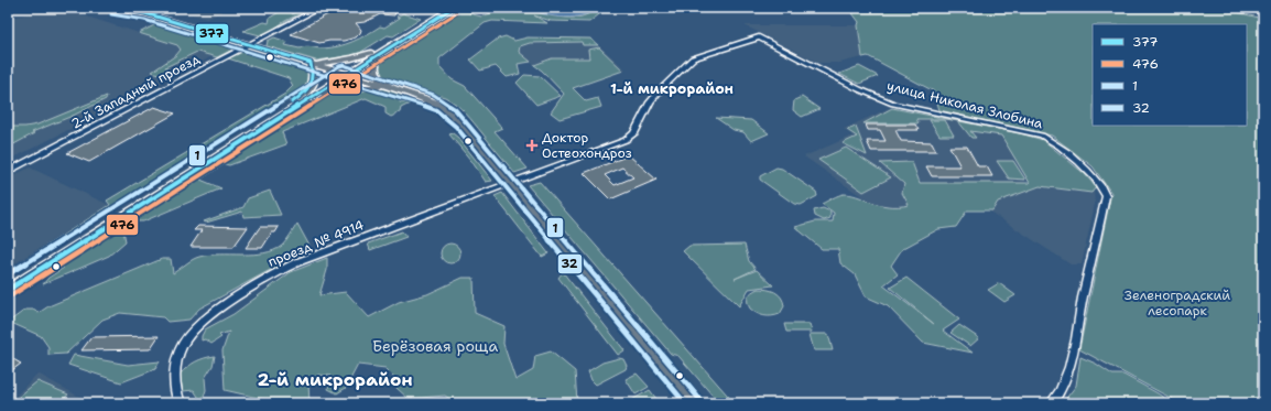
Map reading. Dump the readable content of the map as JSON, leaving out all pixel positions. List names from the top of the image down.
{
  "streets": {
    "street": ["2-й Западный проезд", "улица Николая Злобина", "проезд № 4914"]
  },
  "crossings": [
    ["улица Николая Злобина", "проезд № 4914"]
  ],
  "districts": ["1-й микрорайон", "2-й микрорайон"],
  "parks": ["Зеленоградский лесопарк", "Берёзовая роща"],
  "places": {
    "health": ["Доктор Остеохондроз"]
  },
  "lines": [
    "transit line 377",
    "transit line 476",
    "transit line 32",
    "transit line 1"
  ],
  "legend": [
    "377",
    "476",
    "1",
    "32"
  ]
}
